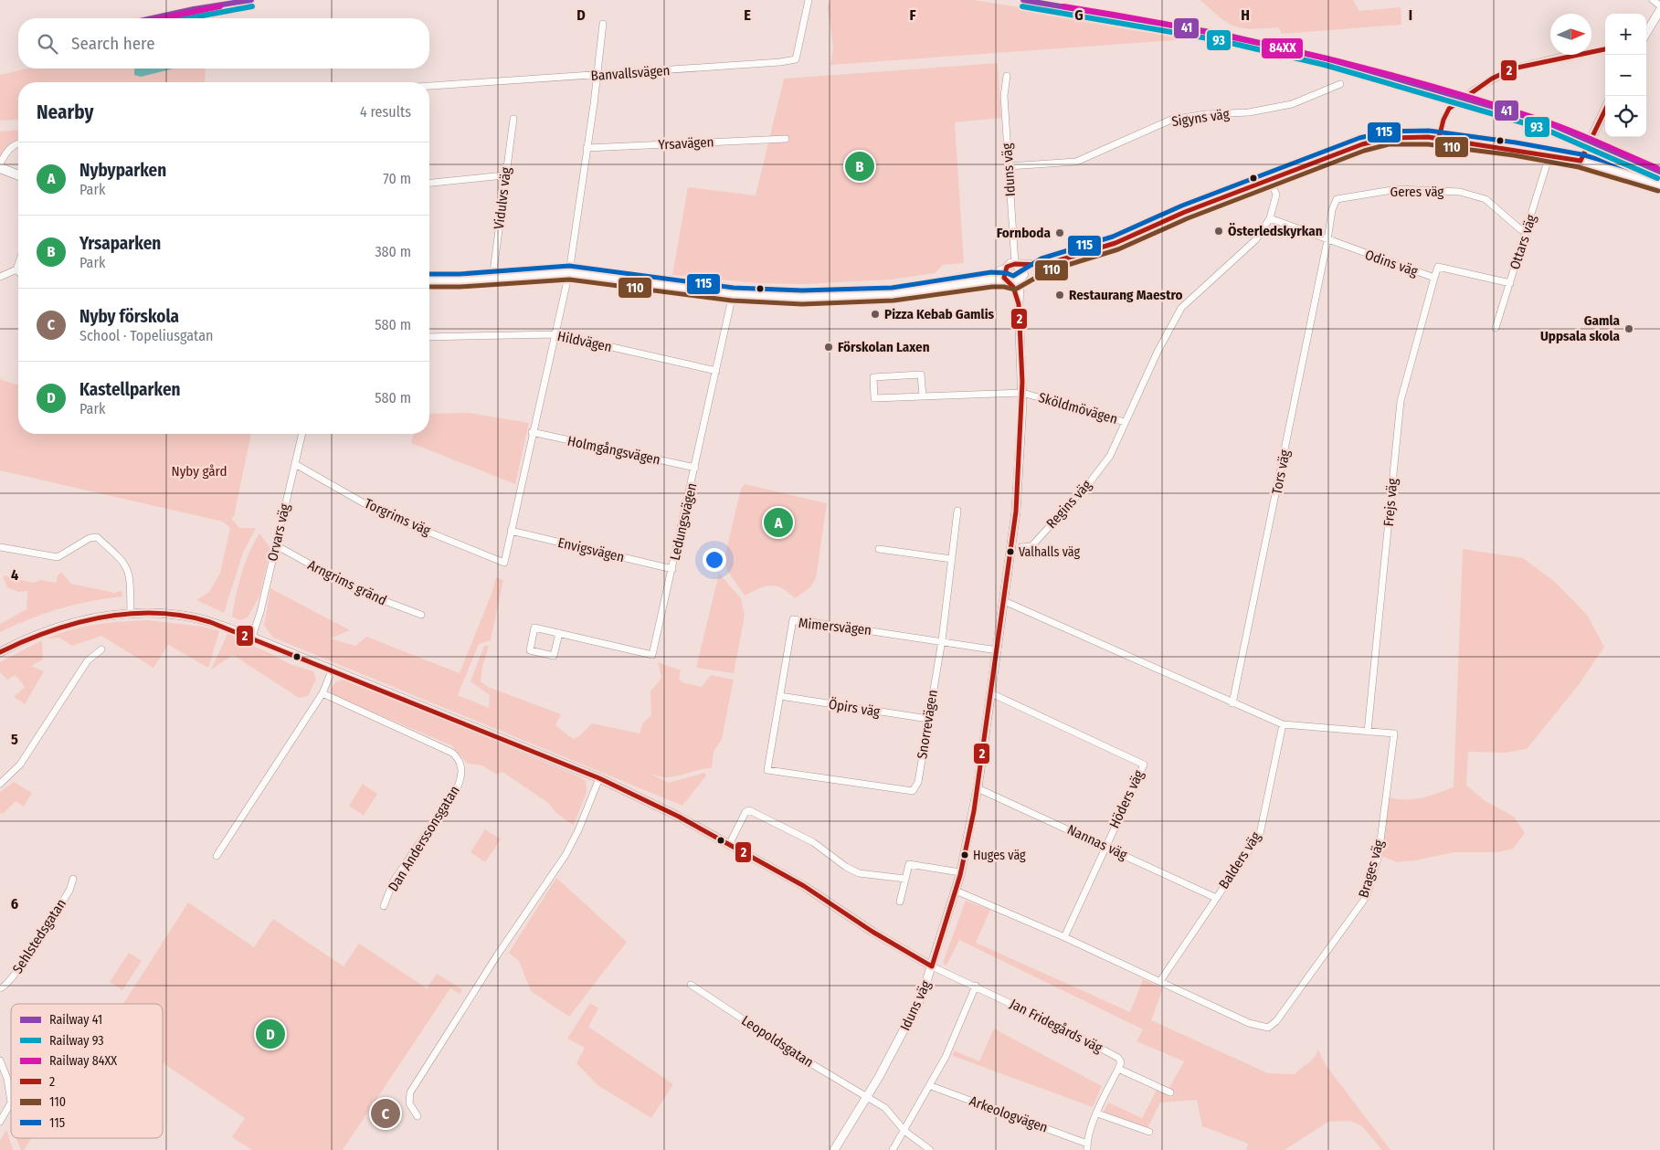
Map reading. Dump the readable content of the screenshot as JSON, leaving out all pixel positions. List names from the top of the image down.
{
  "streets": {
    "street": [
      "Banvallsvägen",
      "Sigyns väg",
      "Yrsavägen",
      "Iduns väg",
      "Geres väg",
      "Vidulvs väg",
      "Ottars väg",
      "Odins väg",
      "Hildvägen",
      "Sköldmövägen",
      "Holmgångsvägen",
      "Tors väg",
      "Frejs väg",
      "Regins väg",
      "Torgrims väg",
      "Ledungsvägen",
      "Orvars väg",
      "Envigsvägen",
      "Arngrims gränd",
      "Mimersvägen",
      "Öpirs väg",
      "Snorrevägen",
      "Höders väg",
      "Dan Anderssonsgatan",
      "Nannas väg",
      "Balders väg",
      "Brages väg",
      "Sehlstedsgatan",
      "Jan Fridegårds väg",
      "Leopoldsgatan",
      "Arkeologvägen"
    ]
  },
  "crossings": [
    ["Sigyns väg", "Iduns väg"],
    ["Iduns väg", "Sköldmövägen"],
    ["Iduns väg", "Mimersvägen"],
    ["Iduns väg", "Höders väg"],
    ["Iduns väg", "Nannas väg"],
    ["Iduns väg", "Jan Fridegårds väg"],
    ["Iduns väg", "Leopoldsgatan"],
    ["Geres väg", "Ottars väg"],
    ["Geres väg", "Odins väg"],
    ["Geres väg", "Tors väg"],
    ["Ottars väg", "Odins väg"],
    ["Odins väg", "Tors väg"],
    ["Odins väg", "Frejs väg"],
    ["Odins väg", "Regins väg"],
    ["Hildvägen", "Ledungsvägen"],
    ["Sköldmövägen", "Regins väg"],
    ["Holmgångsvägen", "Ledungsvägen"],
    ["Frejs väg", "Brages väg"],
    ["Torgrims väg", "Orvars väg"],
    ["Torgrims väg", "Envigsvägen"],
    ["Ledungsvägen", "Envigsvägen"],
    ["Orvars väg", "Arngrims gränd"],
    ["Mimersvägen", "Öpirs väg"],
    ["Mimersvägen", "Snorrevägen"],
    ["Öpirs väg", "Snorrevägen"],
    ["Höders väg", "Nannas väg"],
    ["Nannas väg", "Balders väg"],
    ["Balders väg", "Brages väg"]
  ],
  "parks": ["Nyby gård"],
  "places": [
    "Österledskyrkan",
    "Fornboda",
    "Restaurang Maestro",
    "Pizza Kebab Gamlis",
    "Gamla Uppsala skola",
    "Förskolan Laxen",
    "Valhalls väg",
    "Huges väg"
  ],
  "lines": [
    "rail line 41",
    "rail line 93",
    "rail line 84XX",
    "transit line 2",
    "transit line 115",
    "transit line 110"
  ],
  "legend": [
    "Railway 41",
    "Railway 93",
    "Railway 84XX",
    "2",
    "110",
    "115"
  ],
  "north": "right",
  "page": {
    "map_buttons": ["+", "−"],
    "search": "Search here",
    "heading": ["Nearby", "4 results"],
    "list": [
      {
        "mark": "A",
        "name": "Nybyparken",
        "note": "Park",
        "value": "70 m"
      },
      {
        "mark": "B",
        "name": "Yrsaparken",
        "note": "Park",
        "value": "380 m"
      },
      {
        "mark": "C",
        "name": "Nyby förskola",
        "note": "School · Topeliusgatan",
        "value": "580 m"
      },
      {
        "mark": "D",
        "name": "Kastellparken",
        "note": "Park",
        "value": "580 m"
      }
    ],
    "pins": [
      "B",
      "A",
      "D",
      "C"
    ]
  },
  "grid": {
    "columns": [
      "D",
      "E",
      "F",
      "G",
      "H",
      "I"
    ],
    "rows": ["4", "5", "6"]
  }
}
